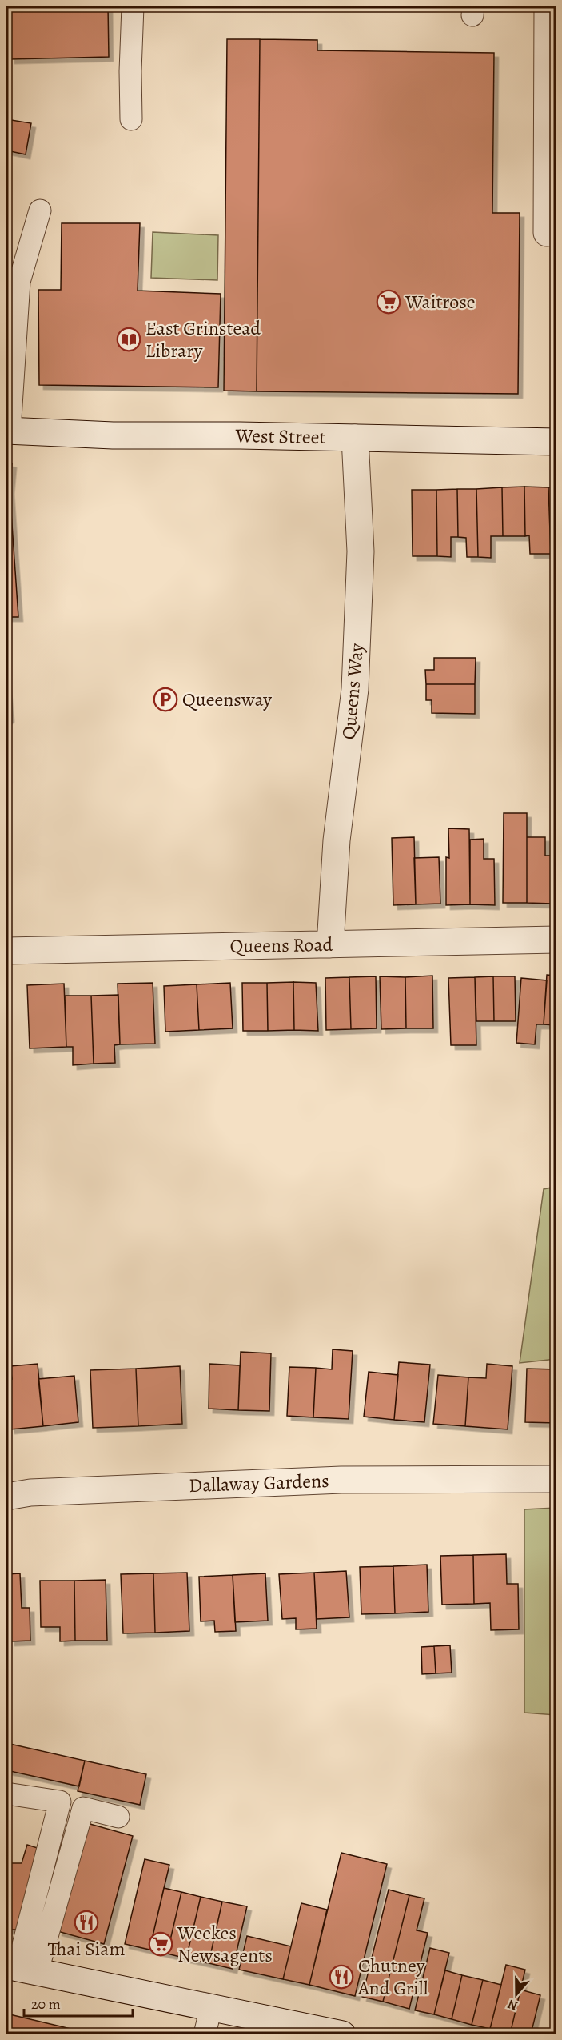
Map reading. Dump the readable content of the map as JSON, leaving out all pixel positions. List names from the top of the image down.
{
  "streets": {
    "street": [
      "West Street",
      "Queens Way",
      "Queens Road",
      "Dallaway Gardens"
    ]
  },
  "crossings": [
    ["West Street", "Queens Way"],
    ["Queens Way", "Queens Road"]
  ],
  "places": {
    "supermarket": ["Waitrose", "Weekes Newsagents"],
    "library": ["East Grinstead Library"],
    "parking": ["Queensway"],
    "restaurant": ["Thai Siam", "Chutney And Grill"]
  },
  "scale_bar": "20 m",
  "north": "bottom"
}
